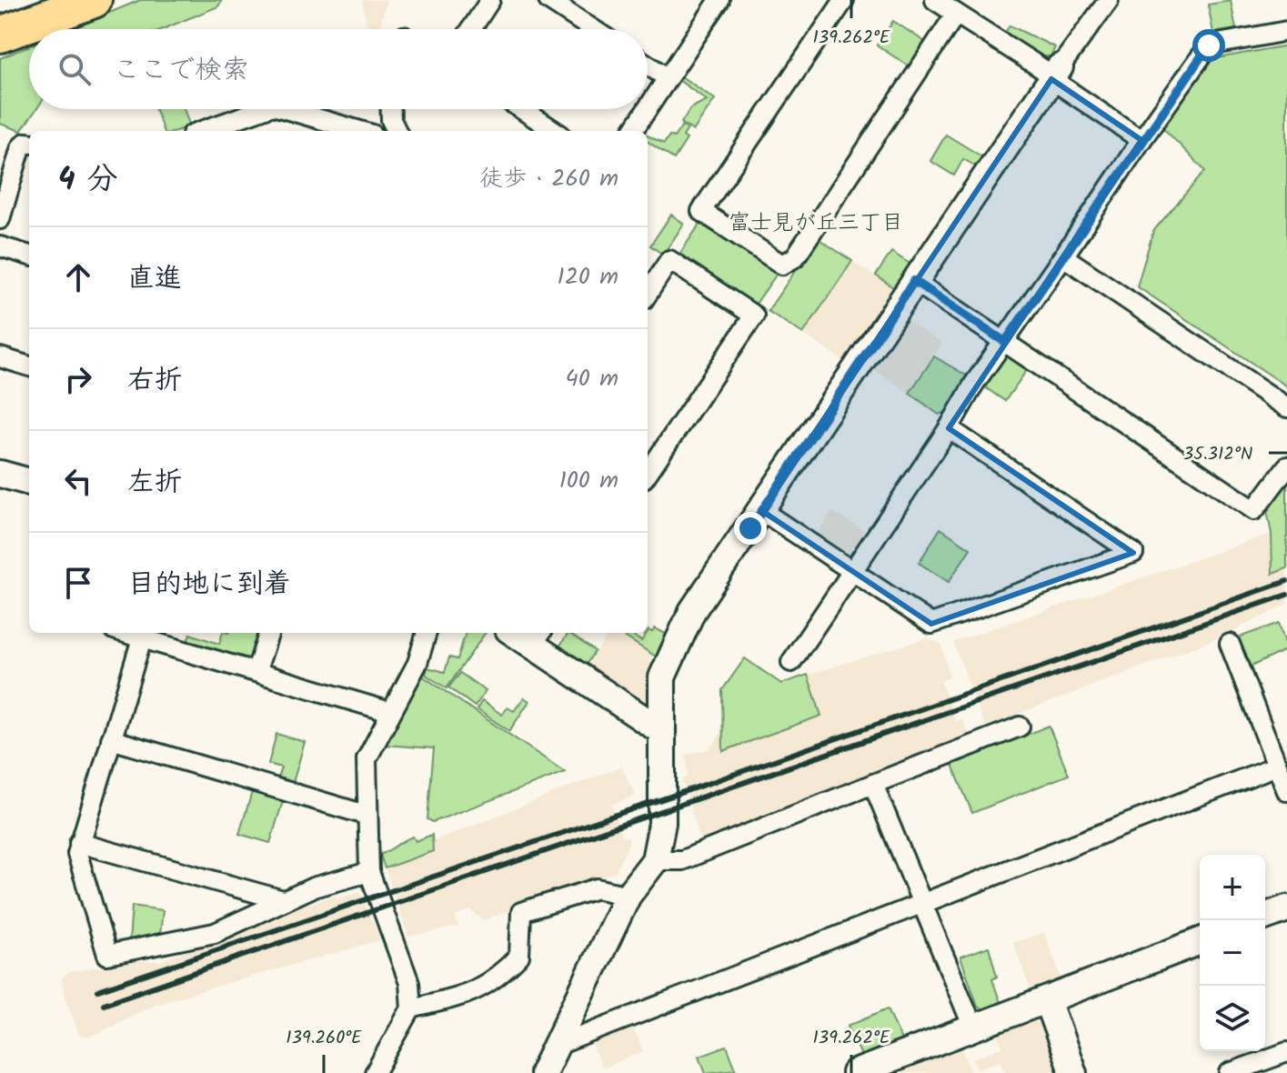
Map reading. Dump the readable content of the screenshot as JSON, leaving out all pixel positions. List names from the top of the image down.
{
  "districts": ["富士見が丘三丁目"],
  "page": {
    "search": "ここで検索",
    "heading": ["4 分", "徒歩 · 260 m"],
    "list": [
      ["直進", "120 m"],
      ["右折", "40 m"],
      ["左折", "100 m"],
      "目的地に到着"
    ],
    "map_buttons": ["+", "−"]
  },
  "coordinates": ["139.262°E", "35.312°N", "139.260°E"]
}
